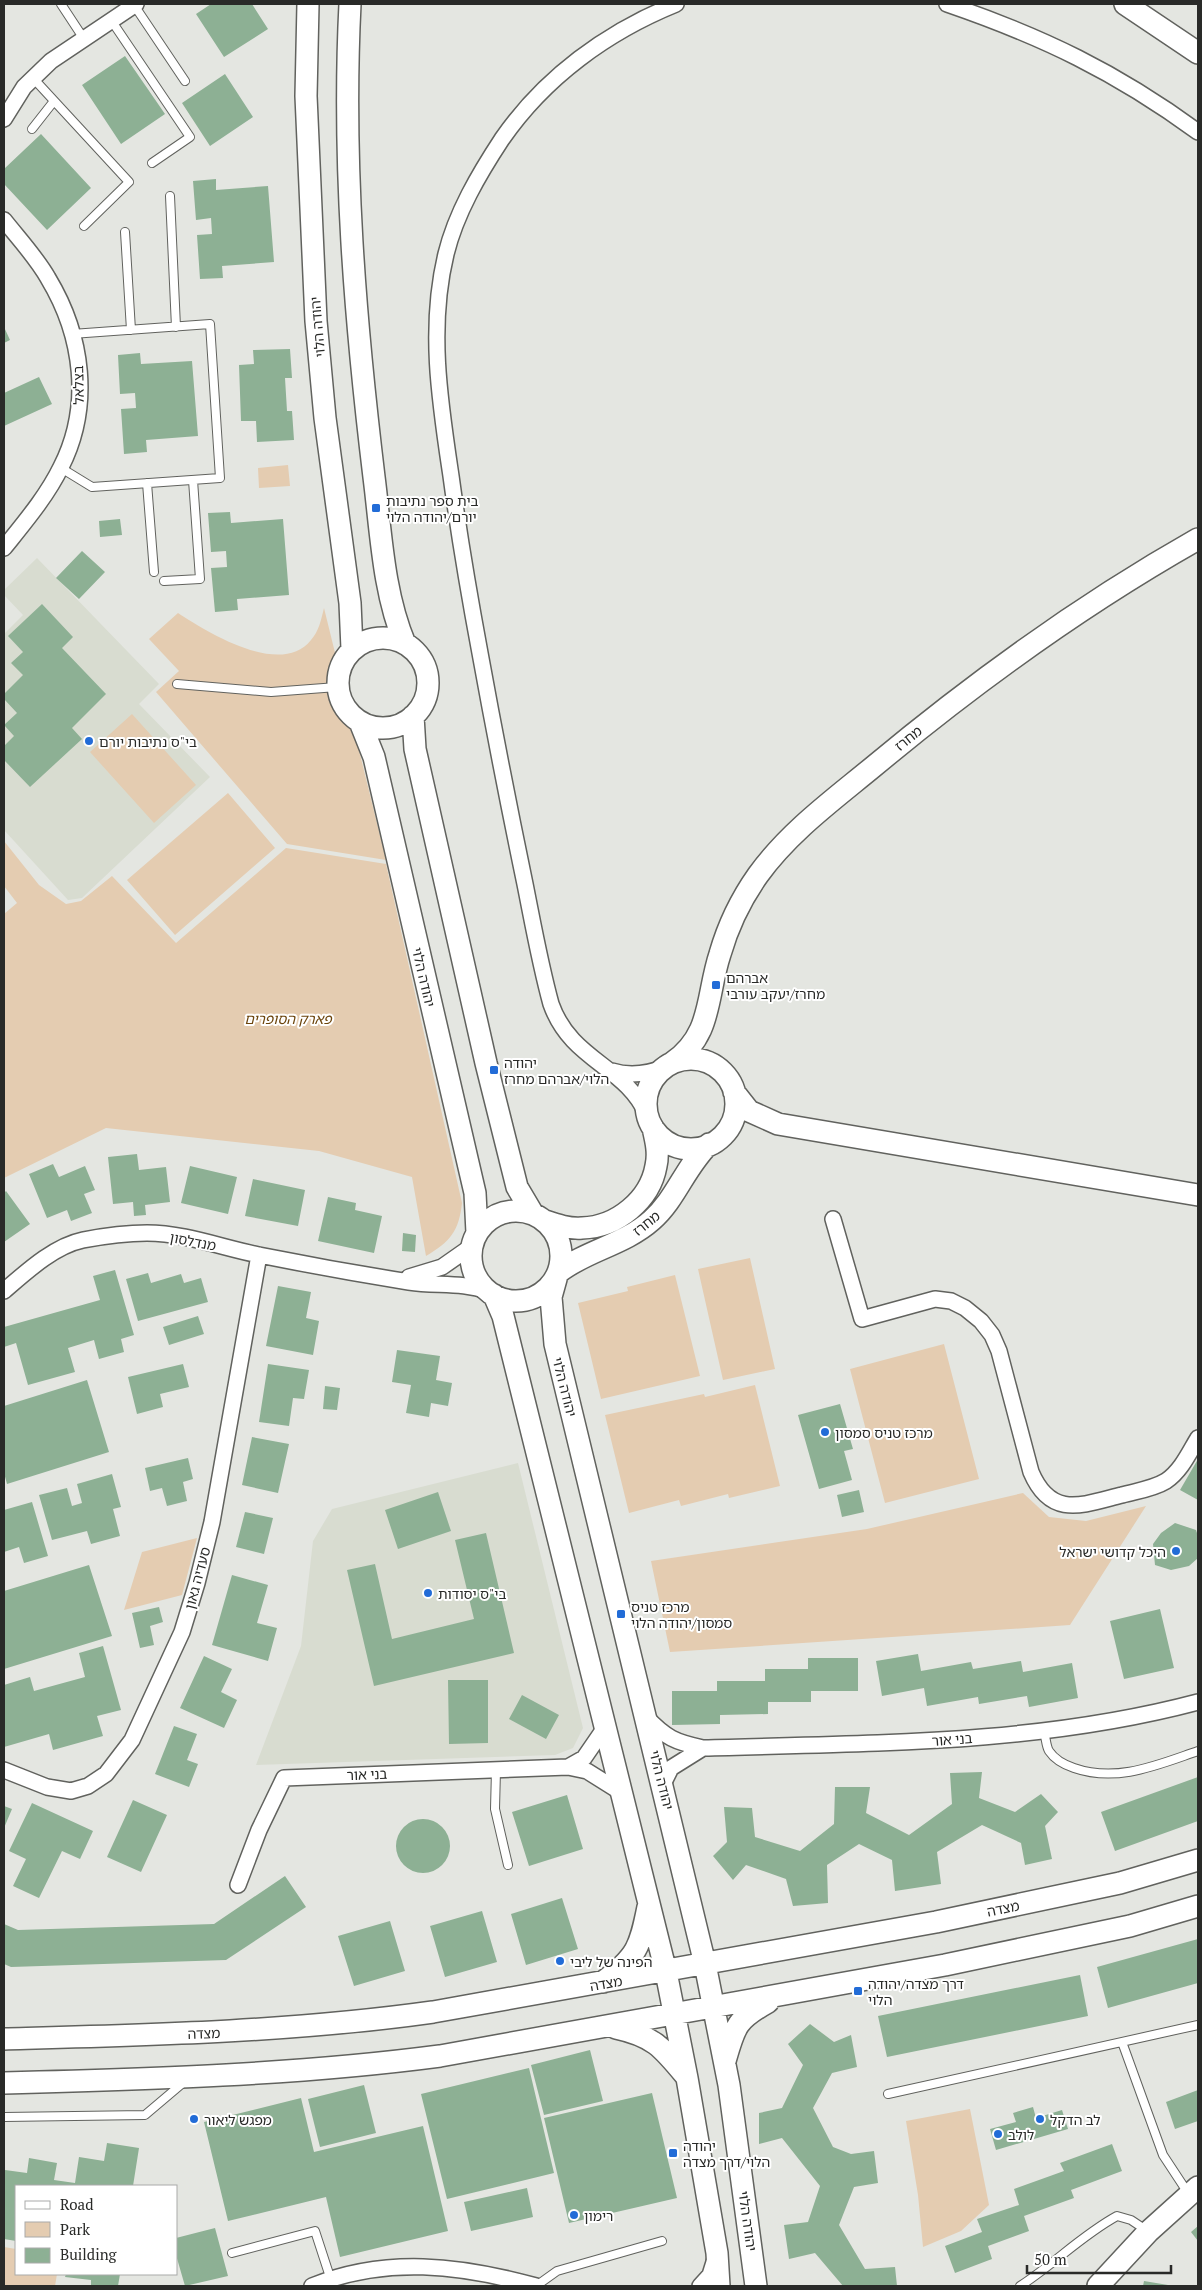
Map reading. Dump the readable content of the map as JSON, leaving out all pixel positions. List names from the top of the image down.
{
  "streets": {
    "main road": ["יהודה הלוי", "מחרז", "מצדה"],
    "street": [
      "בצלאל",
      "מנדלסון",
      "סעדיה גאון",
      "בני אור"
    ]
  },
  "crossings": [
    ["יהודה הלוי", "מחרז"],
    ["יהודה הלוי", "מנדלסון"],
    ["יהודה הלוי", "בני אור"],
    ["יהודה הלוי", "מצדה"],
    ["מחרז", "מנדלסון"],
    ["מנדלסון", "סעדיה גאון"]
  ],
  "parks": ["פארק הסופרים"],
  "places": {
    "transit": [
      "בית ספר נתיבות יורם/יהודה הלוי",
      "אברהם מחרז/יעקב עורבי",
      "יהודה הלוי/אברהם מחרז",
      "מרכז טניס סמסון/יהודה הלוי",
      "דרך מצדה/יהודה הלוי",
      "יהודה הלוי/דרך מצדה"
    ],
    "other": [
      "בי\"ס נתיבות יורם",
      "מרכז טניס סמסון",
      "היכל קדושי ישראל",
      "בי\"ס יסודות",
      "הפינה של ליבי",
      "מפגש ליאור",
      "לב הדקל",
      "לולב",
      "רימון"
    ]
  },
  "legend": ["Road", "Park", "Building"],
  "scale_bar": "50 m"
}
